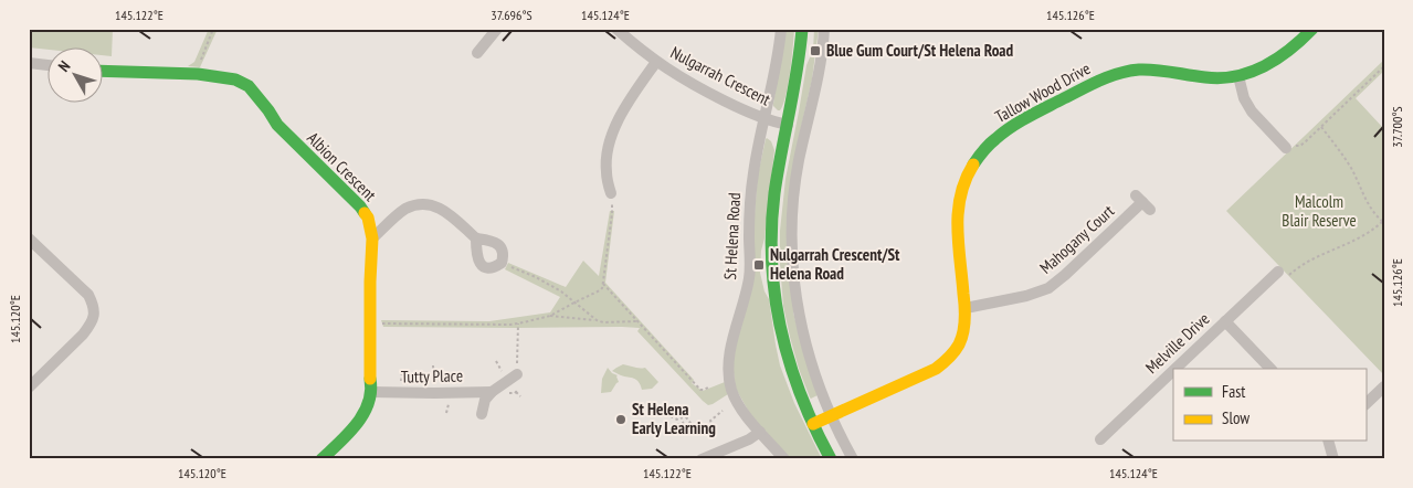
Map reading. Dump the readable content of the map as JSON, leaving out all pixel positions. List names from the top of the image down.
{
  "streets": {
    "street": [
      "Nulgarrah Crescent",
      "Tallow Wood Drive",
      "Albion Crescent",
      "St Helena Road",
      "Mahogany Court",
      "Melville Drive",
      "Tutty Place"
    ]
  },
  "crossings": [
    ["Nulgarrah Crescent", "St Helena Road"],
    ["Tallow Wood Drive", "Mahogany Court"],
    ["Albion Crescent", "Tutty Place"]
  ],
  "parks": ["Malcolm Blair Reserve"],
  "places": {
    "transit": ["Blue Gum Court/St Helena Road", "Nulgarrah Crescent/St Helena Road"],
    "other": ["St Helena Early Learning"]
  },
  "legend": ["Fast", "Slow"],
  "north": "top left",
  "coordinates": [
    "145.122°E",
    "37.696°S",
    "145.124°E",
    "145.126°E",
    "37.700°S",
    "145.120°E"
  ]
}
